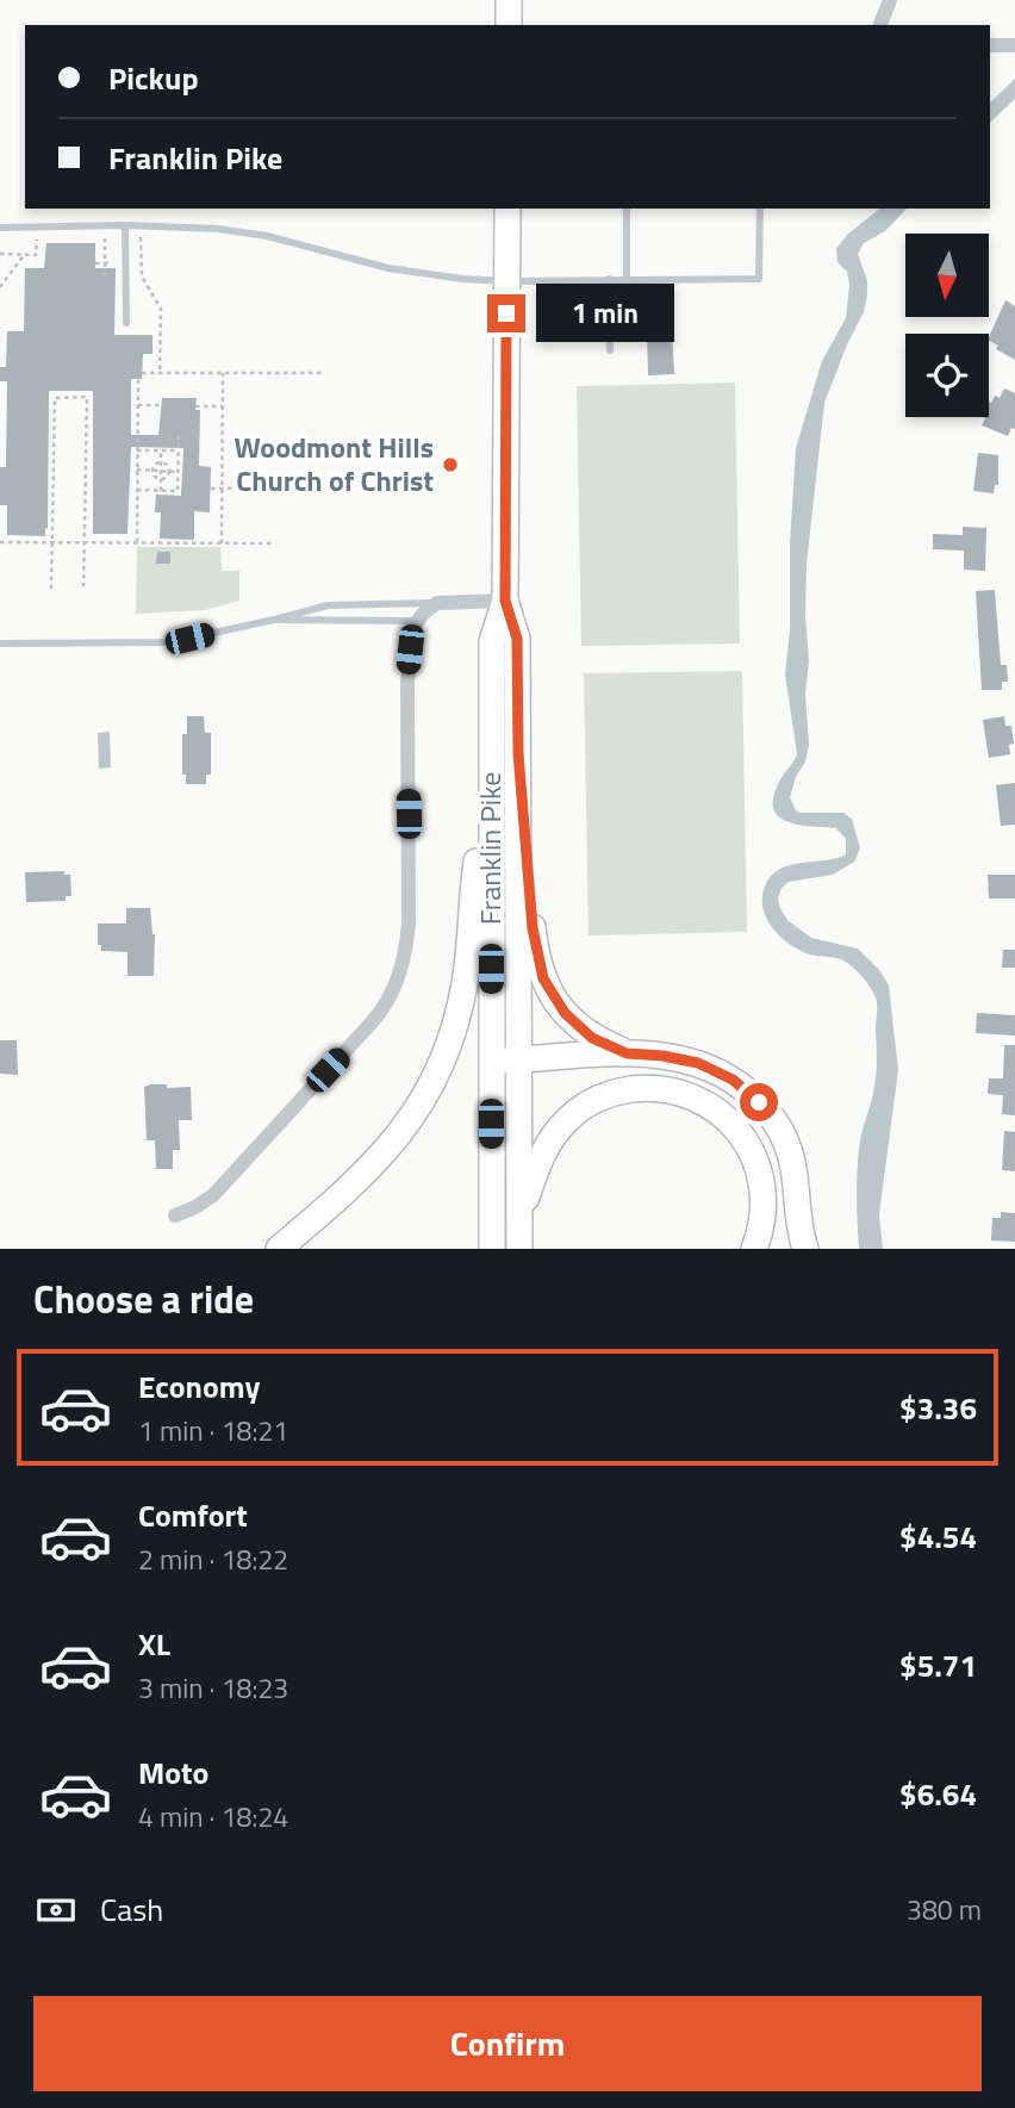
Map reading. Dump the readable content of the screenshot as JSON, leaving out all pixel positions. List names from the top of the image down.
{
  "streets": {
    "main road": ["Franklin Pike"]
  },
  "places": ["Woodmont Hills Church of Christ"],
  "north": "bottom",
  "page": {
    "banner": ["Pickup", "Franklin Pike"],
    "bubble": "1 min",
    "heading": "Choose a ride",
    "list": [
      {
        "name": "Economy",
        "note": "1 min · 18:21",
        "value": "$3.36"
      },
      {
        "name": "Comfort",
        "note": "2 min · 18:22",
        "value": "$4.54"
      },
      {
        "name": "XL",
        "note": "3 min · 18:23",
        "value": "$5.71"
      },
      {
        "name": "Moto",
        "note": "4 min · 18:24",
        "value": "$6.64"
      }
    ],
    "pay": ["Cash", "380 m"],
    "buttons": "Confirm"
  }
}
